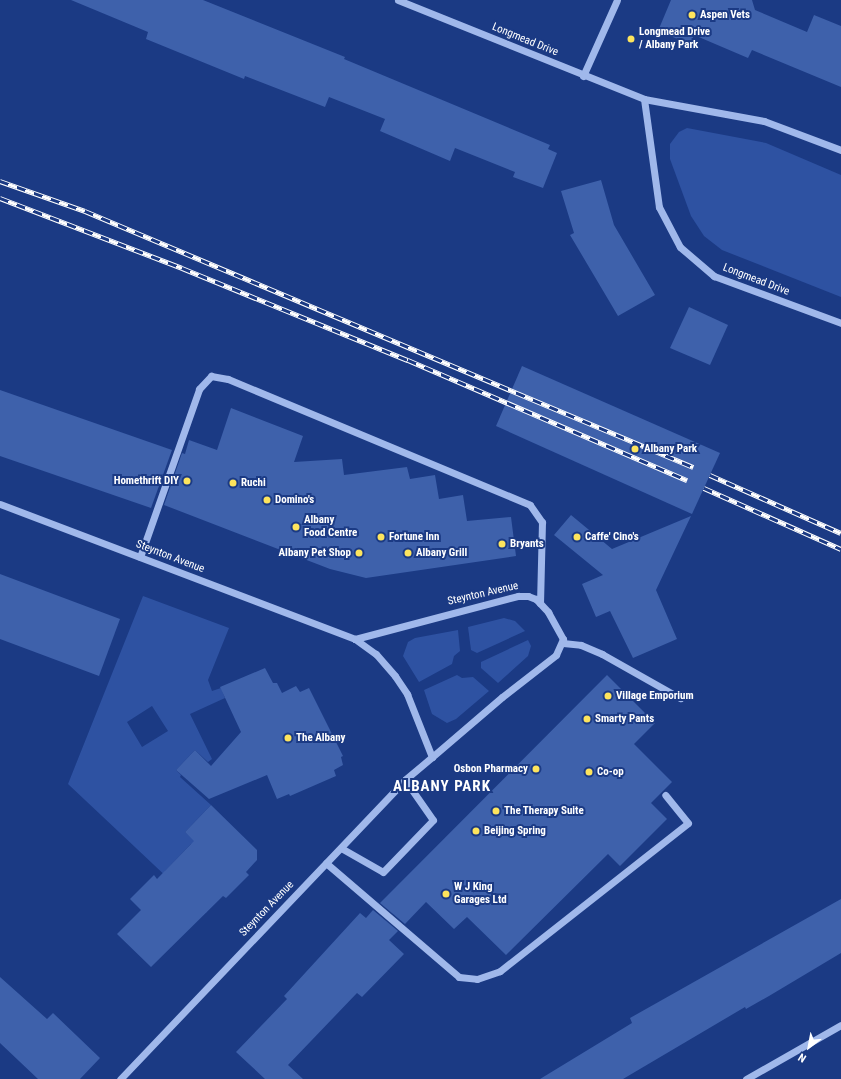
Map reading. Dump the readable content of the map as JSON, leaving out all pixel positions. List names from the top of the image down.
{
  "streets": {
    "street": ["Longmead Drive", "Steynton Avenue"]
  },
  "districts": ["ALBANY PARK"],
  "places": [
    "Aspen Vets",
    "Longmead Drive / Albany Park",
    "Albany Park",
    "Homethrift DIY",
    "Ruchi",
    "Domino's",
    "Albany Food Centre",
    "Fortune Inn",
    "Caffe' Cino's",
    "Bryants",
    "Albany Pet Shop",
    "Albany Grill",
    "Village Emporium",
    "Smarty Pants",
    "The Albany",
    "Osbon Pharmacy",
    "Co-op",
    "The Therapy Suite",
    "Beijing Spring",
    "W J King Garages Ltd"
  ],
  "north": "bottom left"
}
